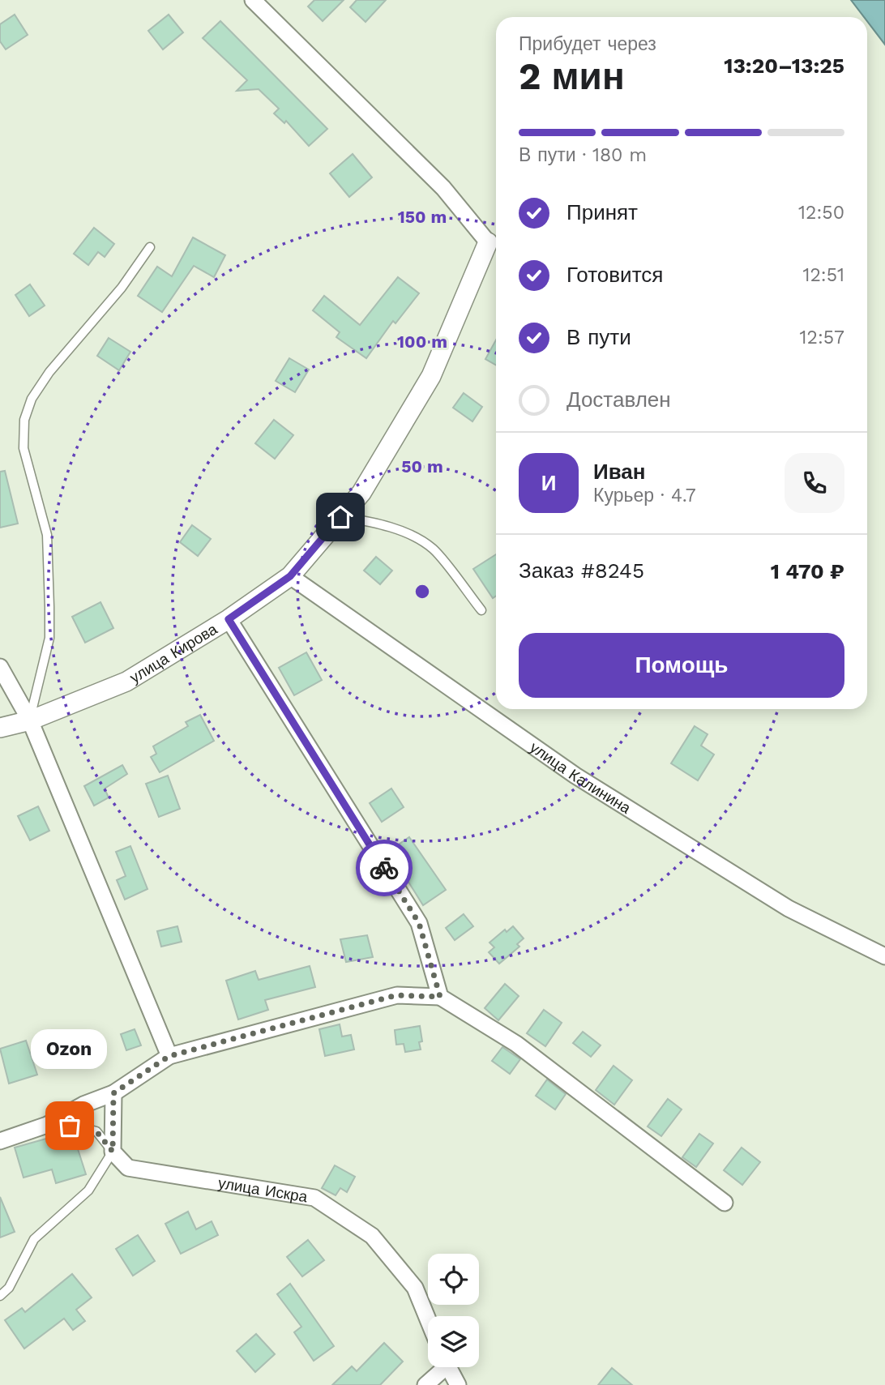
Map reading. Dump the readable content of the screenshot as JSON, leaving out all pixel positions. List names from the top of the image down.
{
  "streets": {
    "street": ["улица Кирова", "улица Калинина", "улица Искра"]
  },
  "crossings": [
    ["улица Кирова", "улица Калинина"]
  ],
  "places": ["Ozon"],
  "page": {
    "heading": ["2 мин", "Прибудет через", "13:20–13:25"],
    "panel": [
      "Иван",
      "Курьер · 4.7",
      "Заказ #8245",
      "1 470 ₽"
    ],
    "bar": "В пути · 180 m",
    "list": [
      ["Принят", "12:50"],
      ["Готовится", "12:51"],
      ["В пути", "12:57"],
      "Доставлен"
    ],
    "round": "И",
    "buttons": "Помощь",
    "bubble": "Ozon"
  },
  "rings": ["150 m", "100 m", "50 m"]
}
